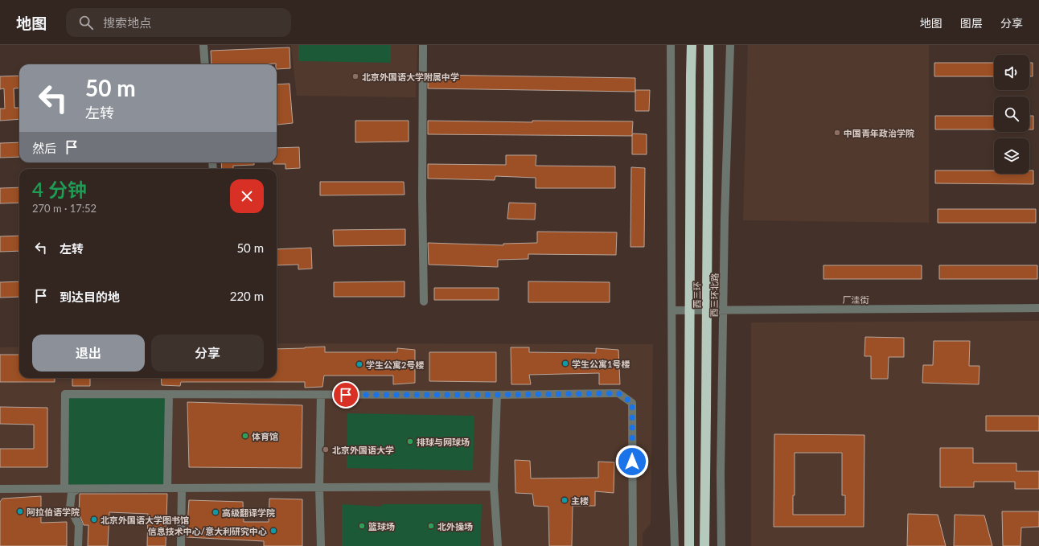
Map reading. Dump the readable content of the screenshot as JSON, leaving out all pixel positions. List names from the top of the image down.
{
  "streets": {
    "highway": ["西三环"],
    "street": ["西三环北路", "厂洼街"]
  },
  "crossings": [
    ["西三环北路", "厂洼街"]
  ],
  "places": [
    "北京外国语大学附属中学",
    "中国青年政治学院",
    "学生公寓1号楼",
    "学生公寓2号楼",
    "体育馆",
    "排球与网球场",
    "北京外国语大学",
    "主楼",
    "阿拉伯语学院",
    "高级翻译学院",
    "北京外国语大学图书馆",
    "篮球场",
    "北外操场",
    "信息技术中心/意大利研究中心"
  ],
  "page": {
    "header": "地图",
    "search": "搜索地点",
    "nav": ["地图", "图层", "分享"],
    "turn": ["50 m", "左转"],
    "then": "然后",
    "heading": ["4 分钟", "270 m · 17:52"],
    "list": [
      {
        "name": "左转",
        "value": "50 m"
      },
      {
        "name": "到达目的地",
        "value": "220 m"
      }
    ],
    "buttons": ["退出", "分享"]
  }
}
